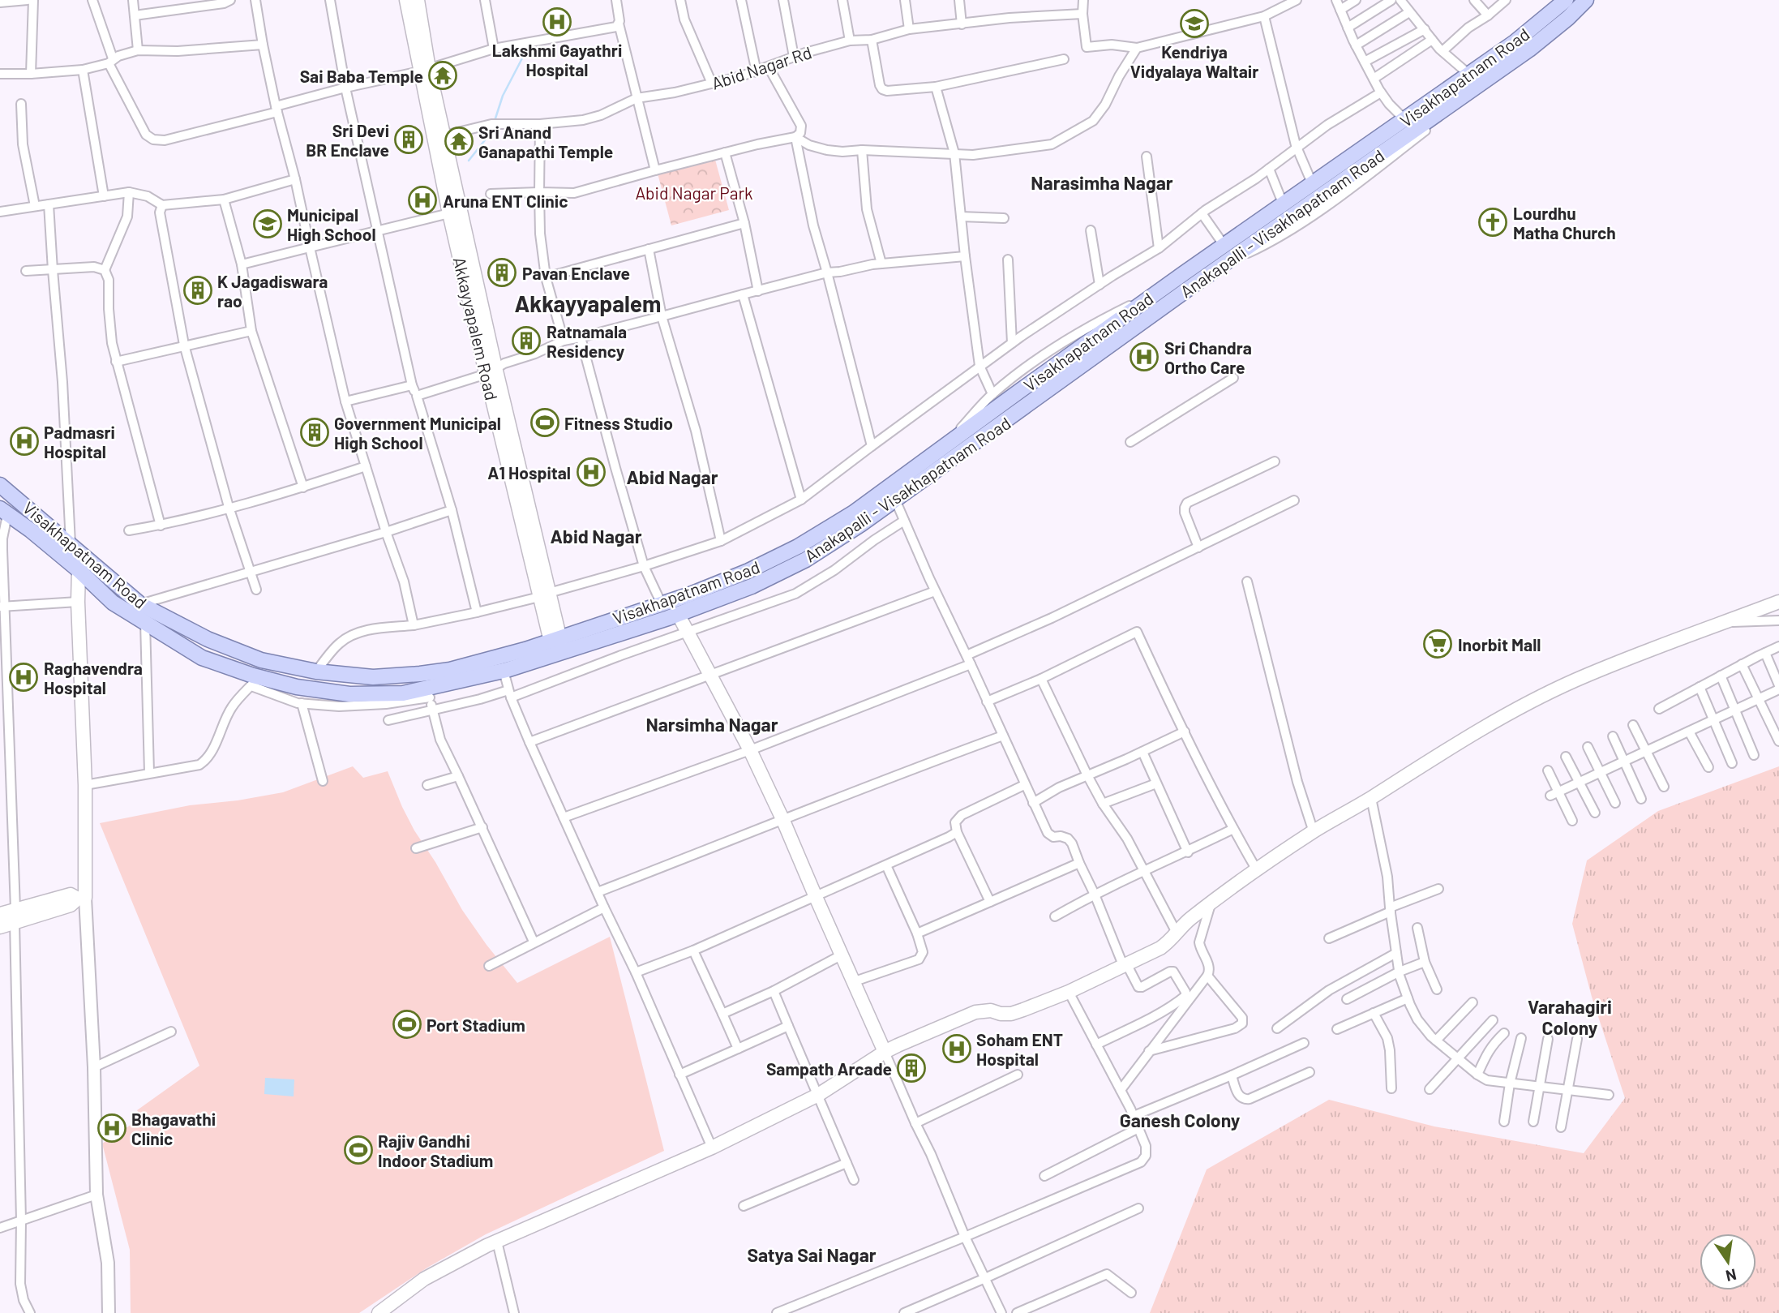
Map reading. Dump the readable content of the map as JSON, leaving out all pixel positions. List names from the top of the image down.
{
  "streets": {
    "main road": ["Visakhapatnam Road", "Anakapalli - Visakhapatnam Road", "Akkayyapalem Road"],
    "street": ["Abid Nagar Rd"]
  },
  "crossings": [
    ["Visakhapatnam Road", "Akkayyapalem Road"],
    ["Anakapalli - Visakhapatnam Road", "Akkayyapalem Road"]
  ],
  "districts": [
    "Narasimha Nagar",
    "Akkayyapalem",
    "Abid Nagar",
    "Abid Nagar",
    "Narsimha Nagar",
    "Varahagiri Colony",
    "Ganesh Colony",
    "Satya Sai Nagar"
  ],
  "parks": ["Abid Nagar Park"],
  "places": {
    "hospital": [
      "Lakshmi Gayathri Hospital",
      "Aruna ENT Clinic",
      "Sri Chandra Ortho Care",
      "Padmasri Hospital",
      "A1 Hospital",
      "Raghavendra Hospital",
      "Soham ENT Hospital",
      "Bhagavathi Clinic"
    ],
    "school or university": ["Kendriya Vidyalaya Waltair", "Municipal High School"],
    "temple": ["Sai Baba Temple", "Sri Anand Ganapathi Temple"],
    "building": [
      "Sri Devi BR Enclave",
      "Pavan Enclave",
      "K Jagadiswara rao",
      "Ratnamala Residency",
      "Government Municipal High School",
      "Sampath Arcade"
    ],
    "church": ["Lourdhu Matha Church"],
    "sports": ["Fitness Studio", "Port Stadium", "Rajiv Gandhi Indoor Stadium"],
    "supermarket": ["Inorbit Mall"]
  },
  "north": "bottom"
}
